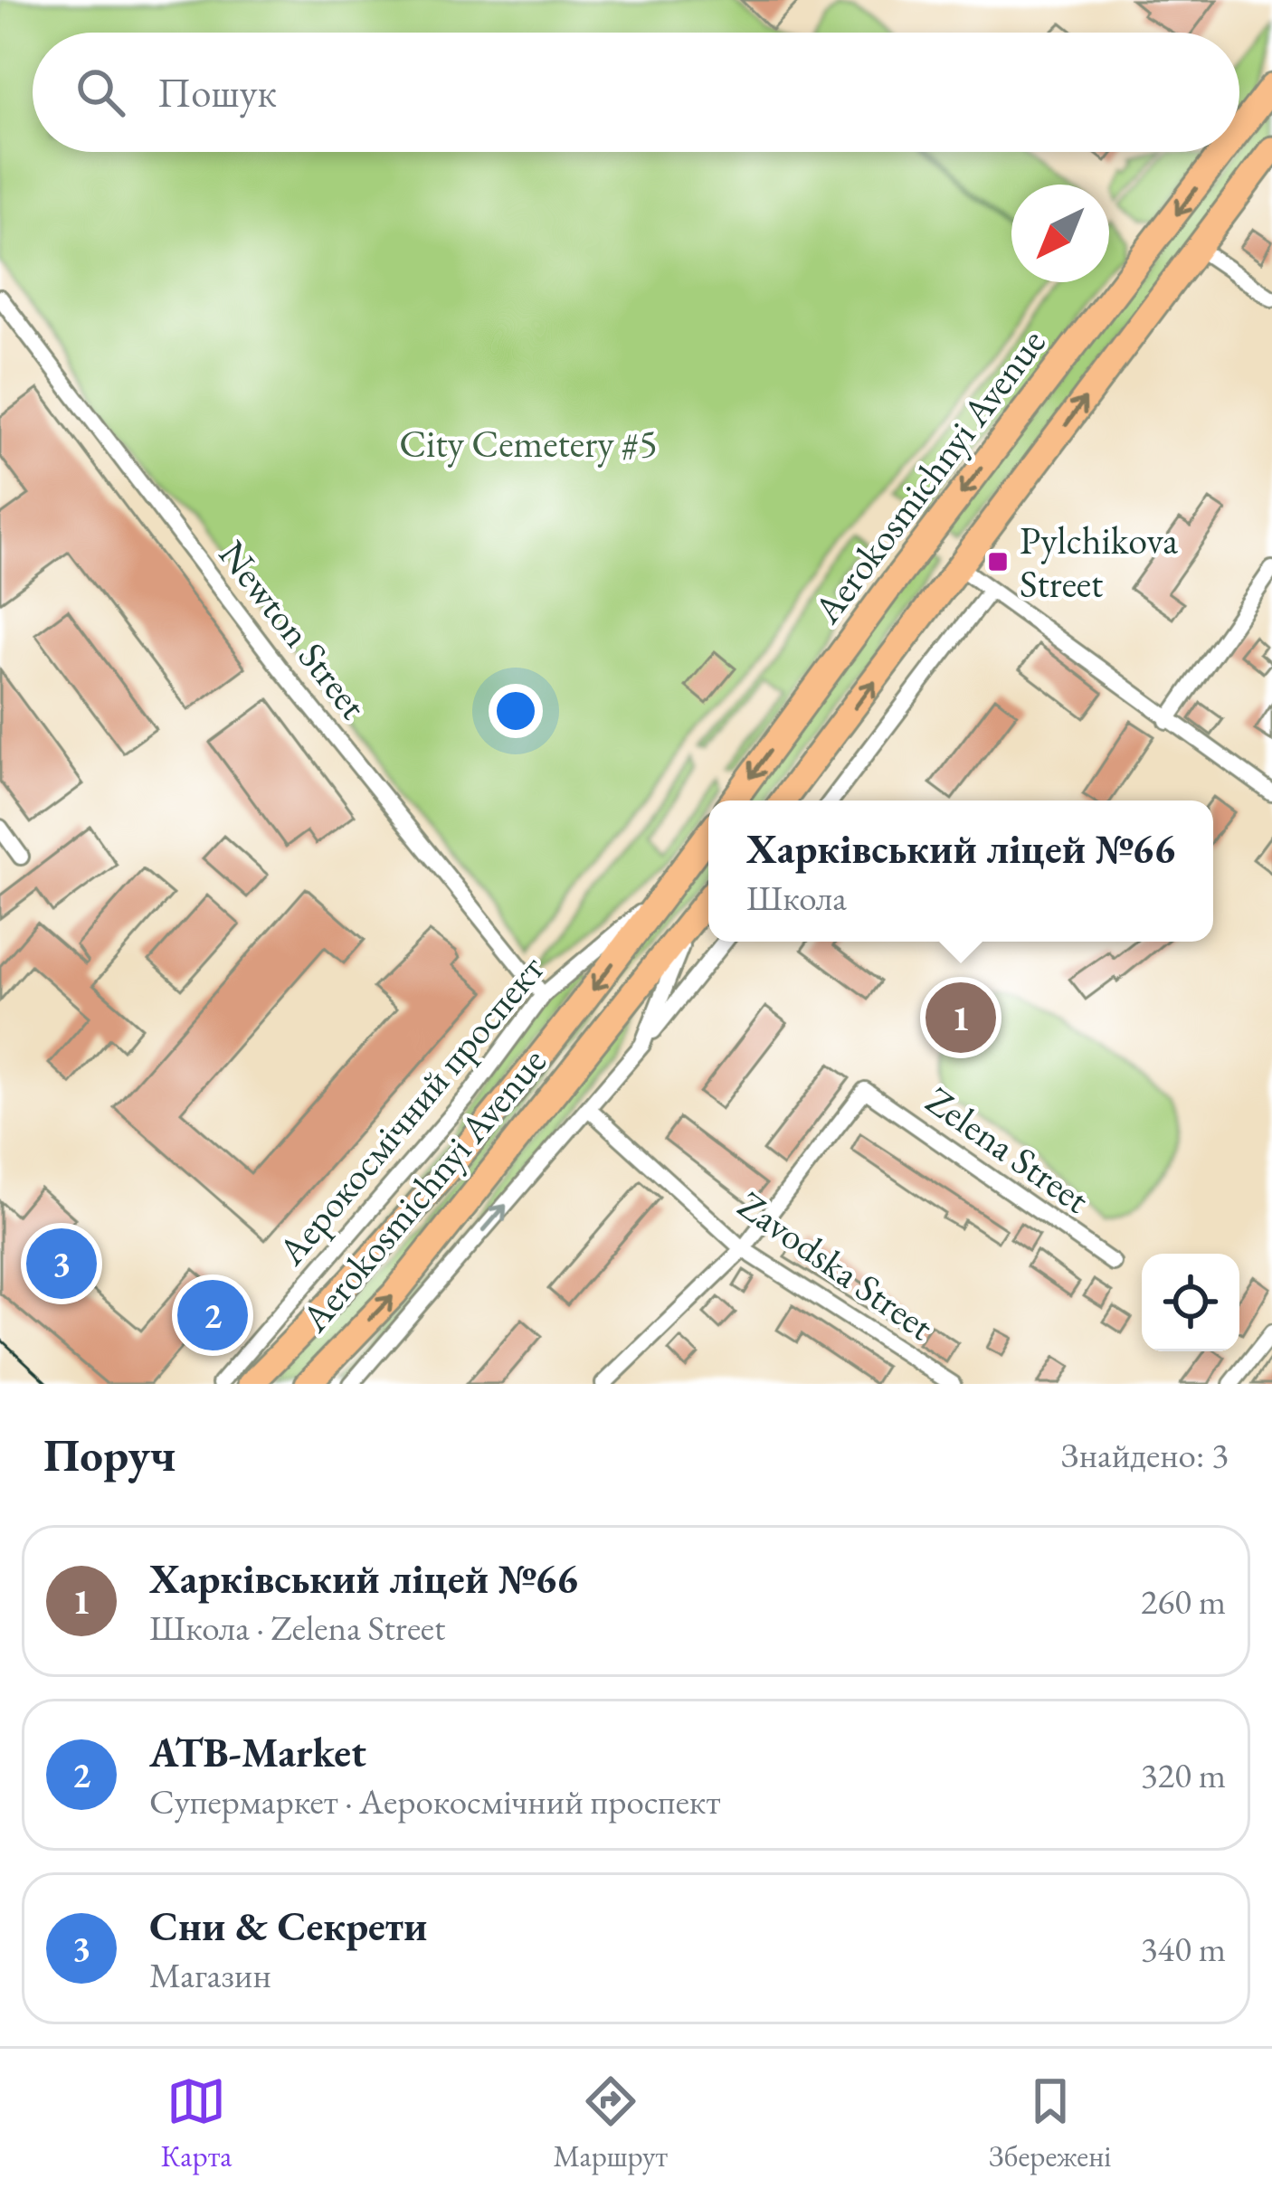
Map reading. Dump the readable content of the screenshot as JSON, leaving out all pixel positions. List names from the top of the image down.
{
  "streets": {
    "main road": ["Aerokosmichnyi Avenue"],
    "street": [
      "Newton Street",
      "Аерокосмічний проспект",
      "Zelena Street",
      "Zavodska Street"
    ]
  },
  "crossings": [
    ["Aerokosmichnyi Avenue", "Аерокосмічний проспект"],
    ["Newton Street", "Аерокосмічний проспект"],
    ["Zelena Street", "Zavodska Street"]
  ],
  "parks": ["City Cemetery #5"],
  "places": {
    "transit": ["Pylchikova Street"]
  },
  "north": "bottom left",
  "page": {
    "search": "Пошук",
    "popup": ["Харківський ліцей №66", "Школа"],
    "pins": ["1", "3", "2"],
    "heading": ["Поруч", "Знайдено: 3"],
    "list": [
      {
        "mark": "1",
        "name": "Харківський ліцей №66",
        "note": "Школа · Zelena Street",
        "value": "260 m"
      },
      {
        "mark": "2",
        "name": "ATB-Market",
        "note": "Супермаркет · Аерокосмічний проспект",
        "value": "320 m"
      },
      {
        "mark": "3",
        "name": "Сни & Секрети",
        "note": "Магазин",
        "value": "340 m"
      }
    ],
    "nav": ["Карта", "Маршрут", "Збережені"]
  }
}
